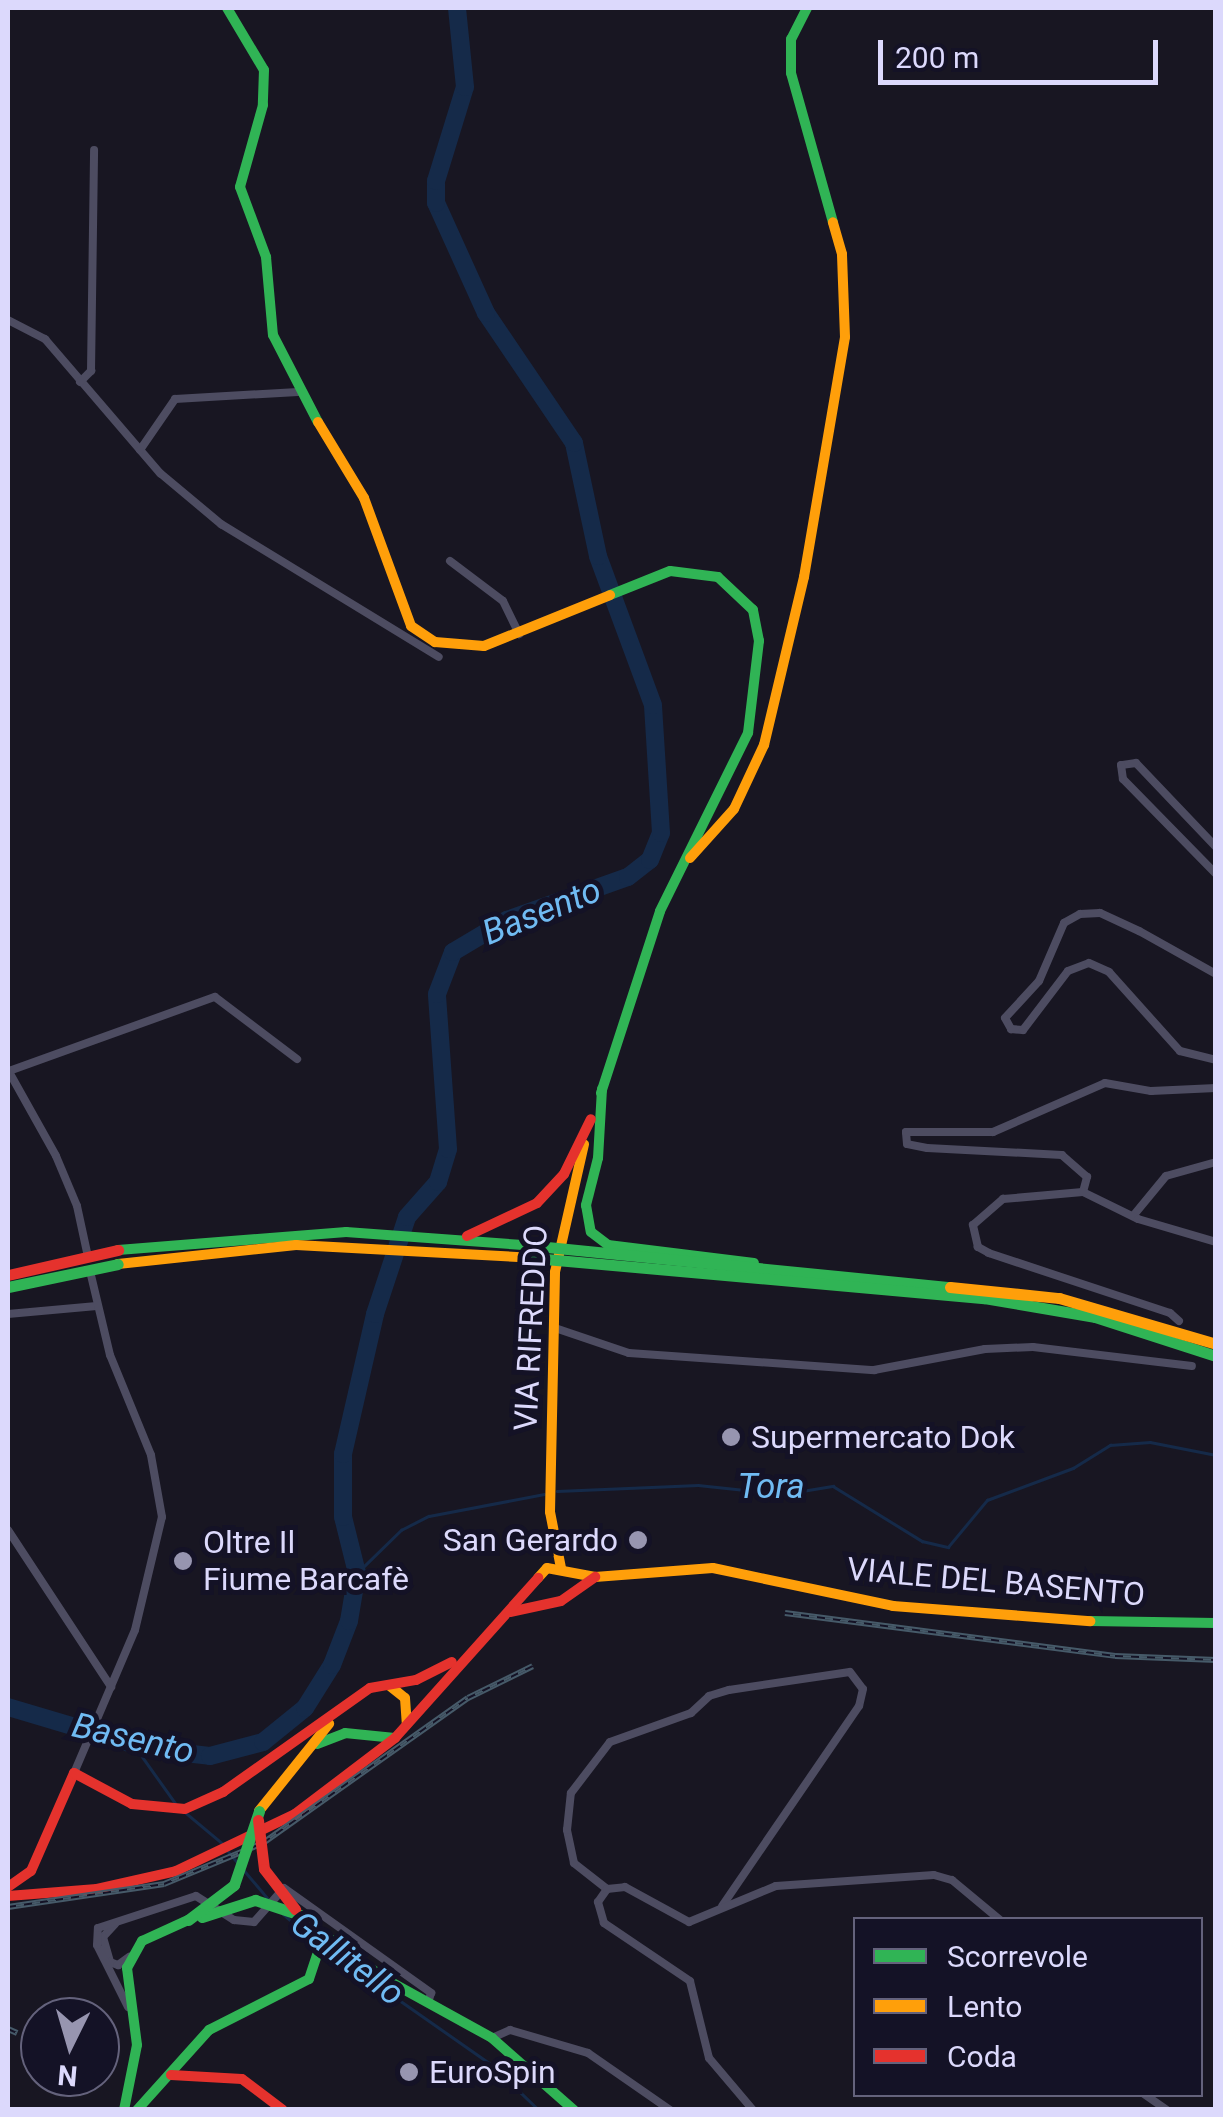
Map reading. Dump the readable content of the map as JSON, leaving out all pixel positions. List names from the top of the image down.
{
  "streets": {
    "main road": ["VIA RIFREDDO", "VIALE DEL BASENTO"]
  },
  "water": ["Basento", "Tora", "Gallitello"],
  "places": [
    "Supermercato Dok",
    "San Gerardo",
    "Oltre Il Fiume Barcafè",
    "EuroSpin"
  ],
  "legend": ["Scorrevole", "Lento", "Coda"],
  "scale_bar": "200 m",
  "north": "bottom"
}
